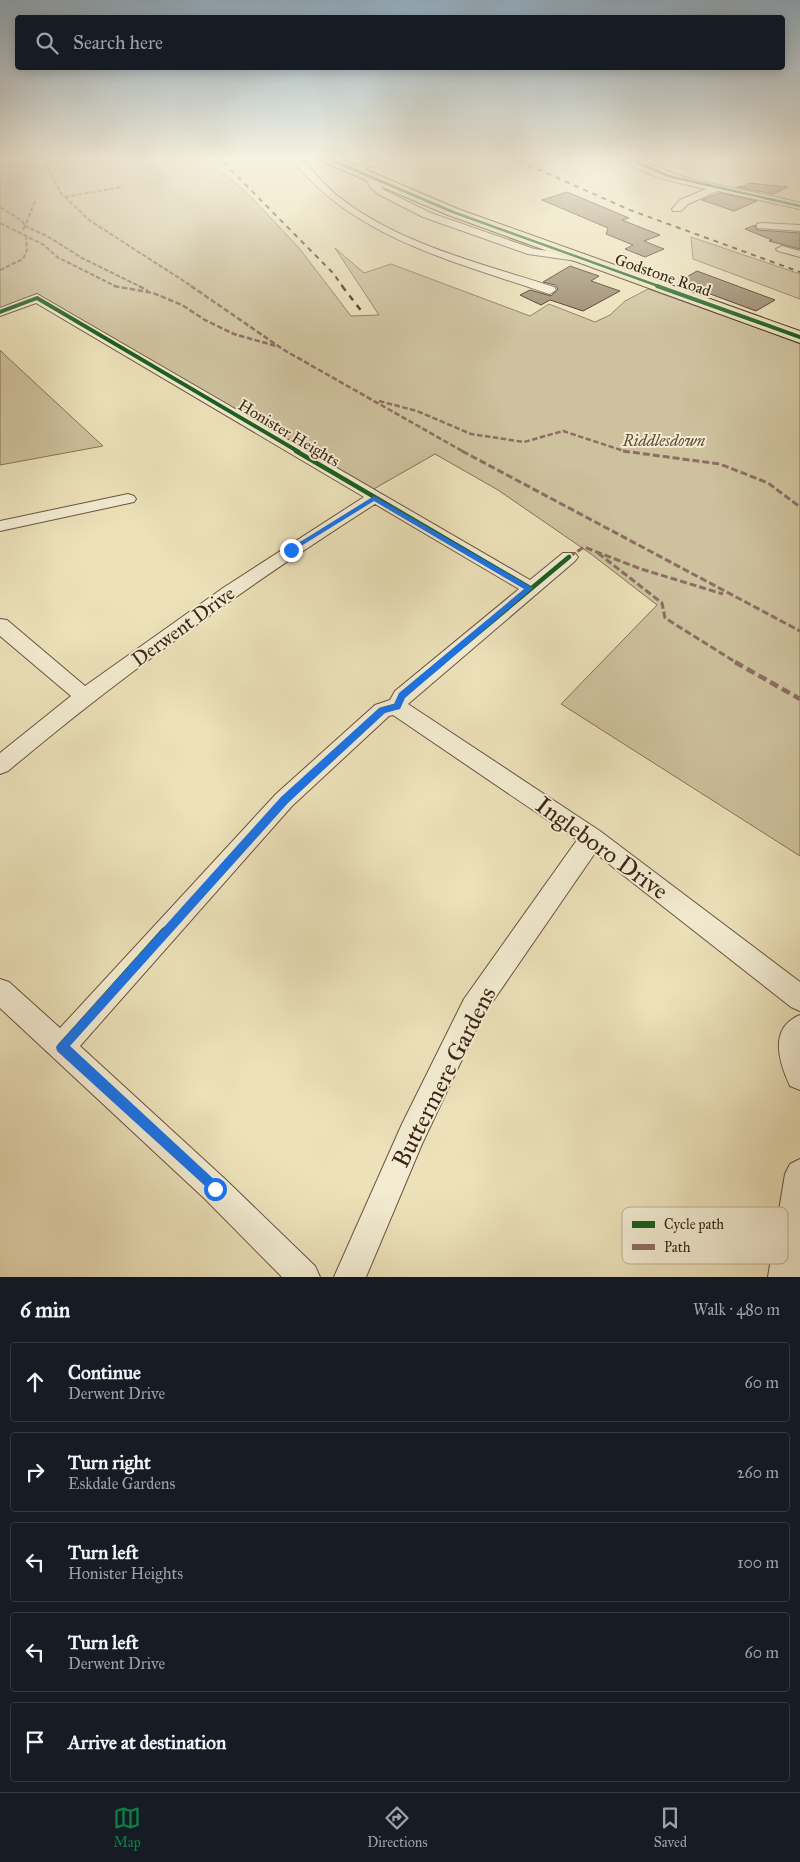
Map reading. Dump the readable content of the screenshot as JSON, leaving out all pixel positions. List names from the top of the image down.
{
  "streets": {
    "highway": ["Godstone Road"],
    "street": [
      "Honister Heights",
      "Derwent Drive",
      "Ingleboro Drive",
      "Buttermere Gardens"
    ]
  },
  "crossings": [
    ["Honister Heights", "Derwent Drive"],
    ["Ingleboro Drive", "Buttermere Gardens"]
  ],
  "parks": ["Riddlesdown"],
  "legend": ["Cycle path", "Path"],
  "page": {
    "search": "Search here",
    "heading": ["6 min", "Walk · 480 m"],
    "list": [
      ["Continue", "Derwent Drive", "60 m"],
      ["Turn right", "Eskdale Gardens", "260 m"],
      ["Turn left", "Honister Heights", "100 m"],
      ["Turn left", "Derwent Drive", "60 m"],
      "Arrive at destination"
    ],
    "nav": ["Map", "Directions", "Saved"]
  }
}
